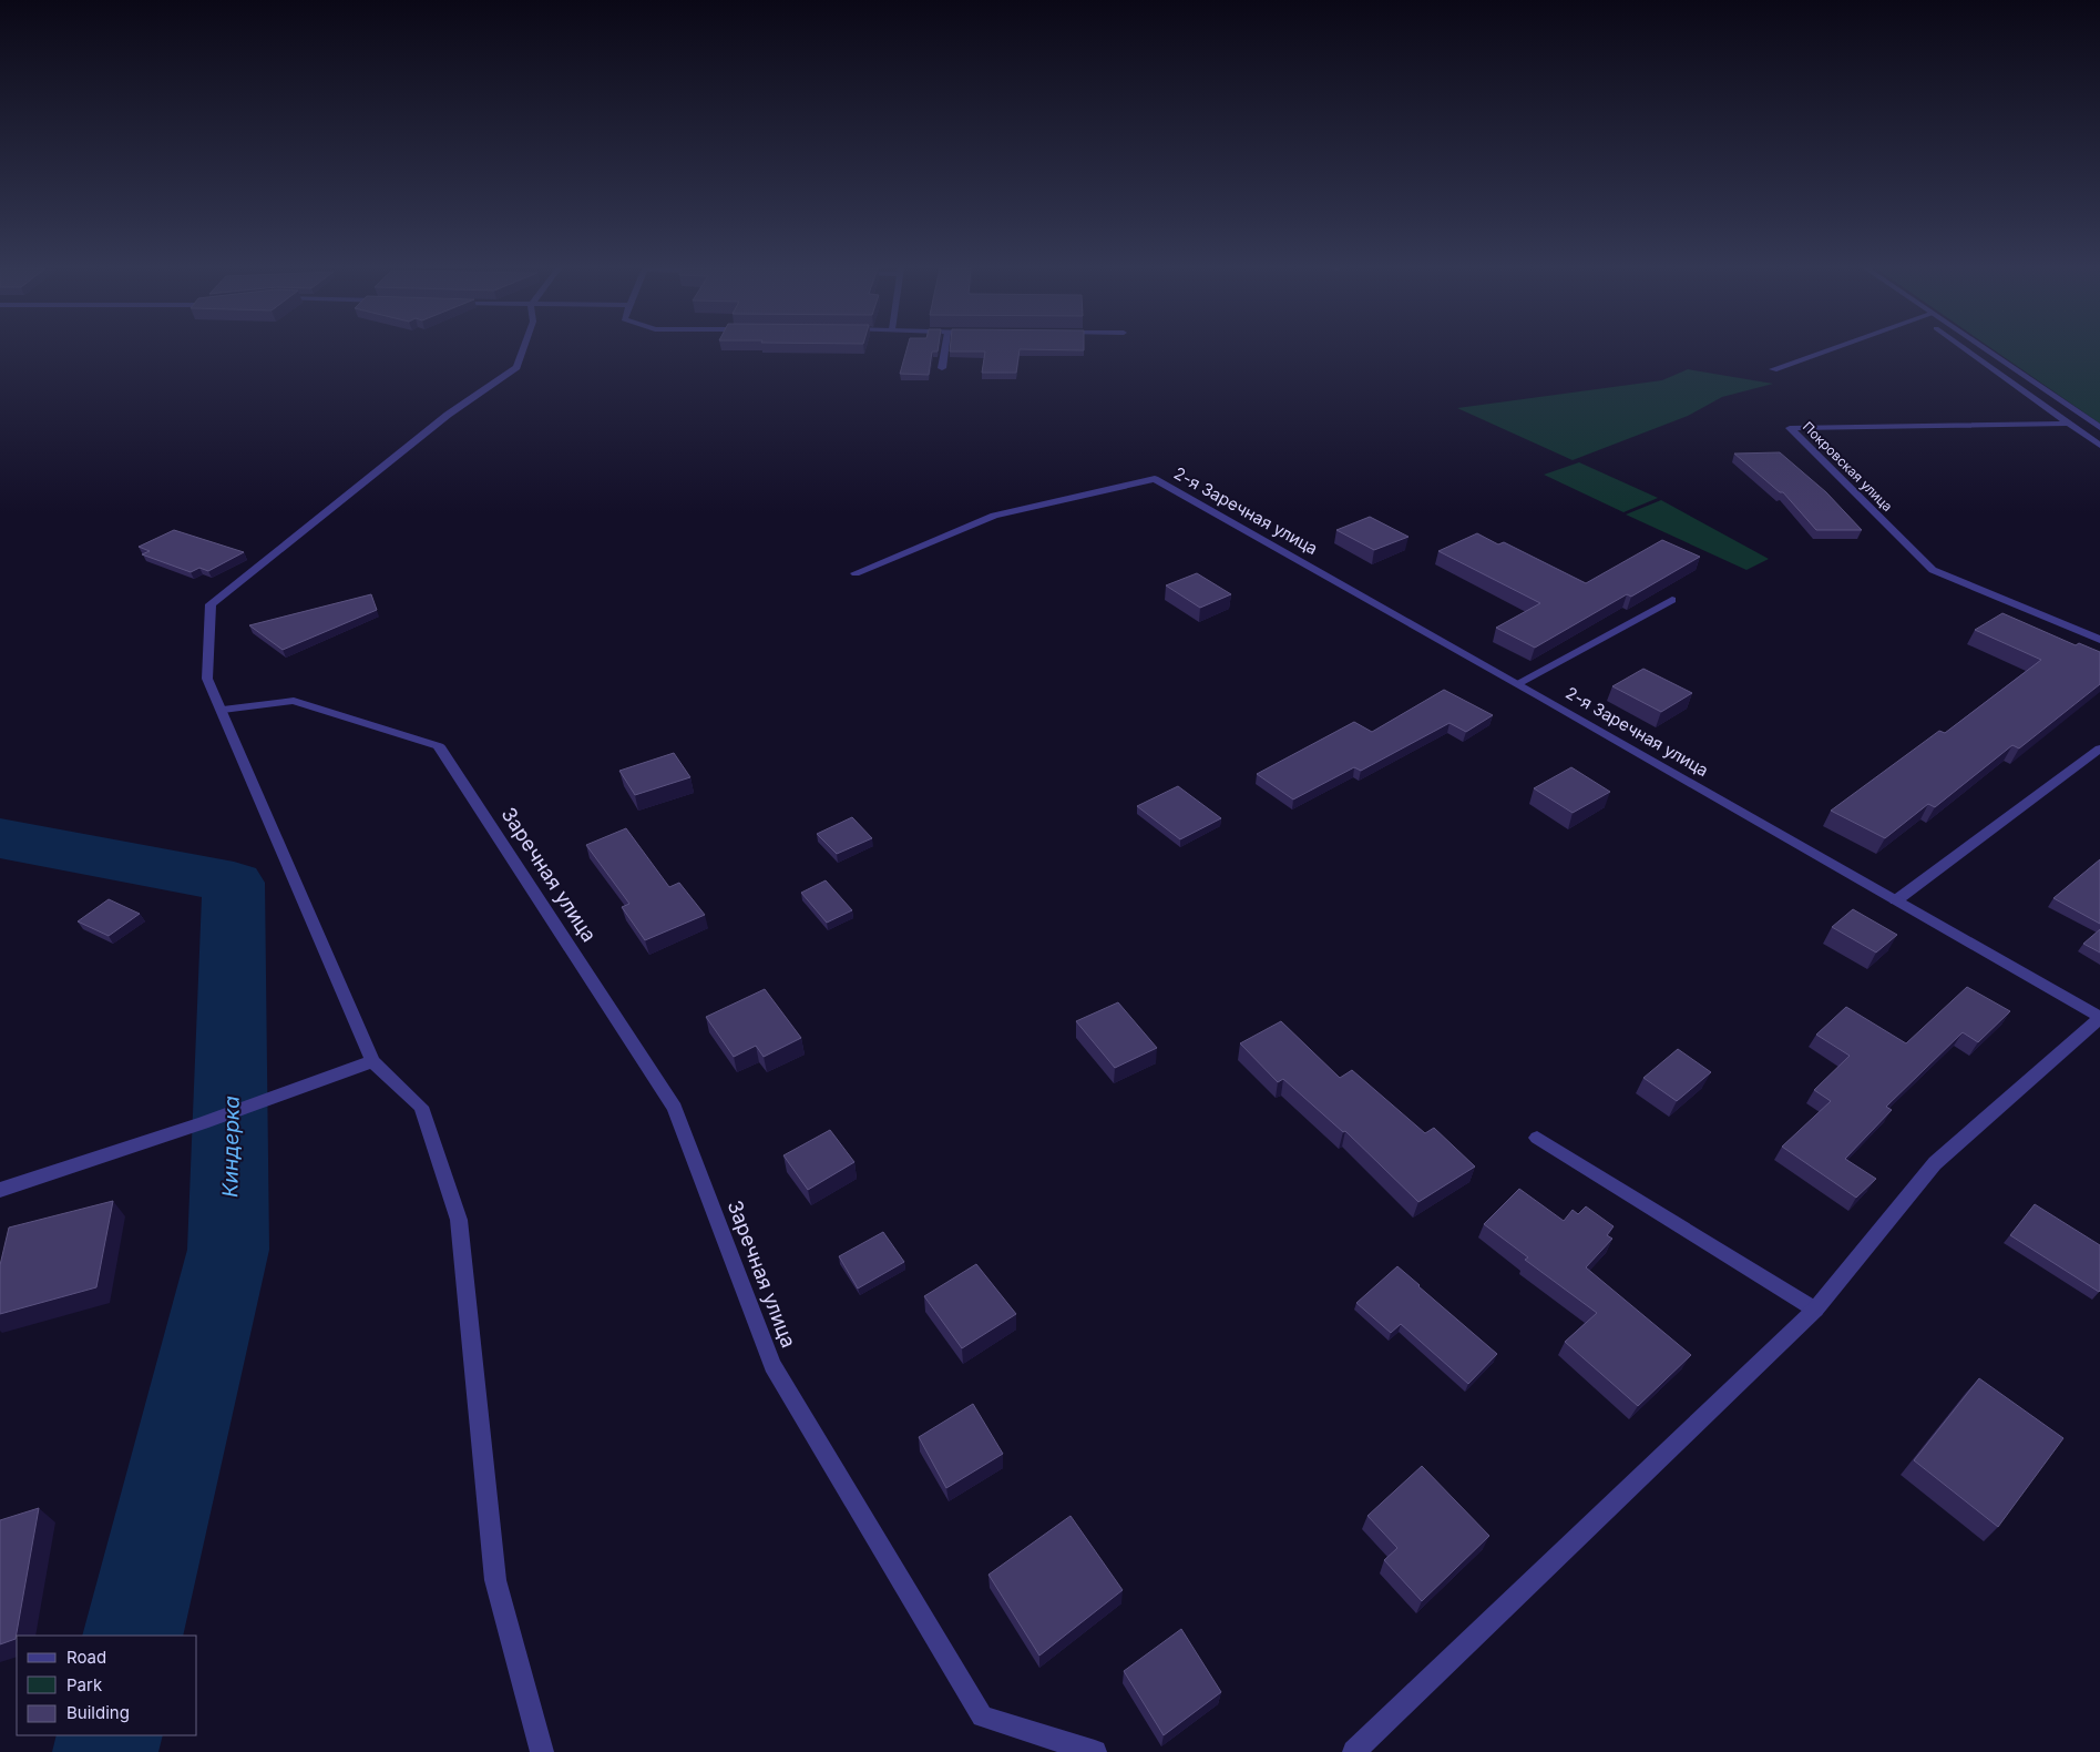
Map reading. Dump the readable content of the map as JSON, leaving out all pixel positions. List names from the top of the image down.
{
  "streets": {
    "street": ["Покровская улица", "2-я Заречная улица", "Заречная улица"]
  },
  "water": ["Киндерка"],
  "legend": ["Road", "Park", "Building"]
}
